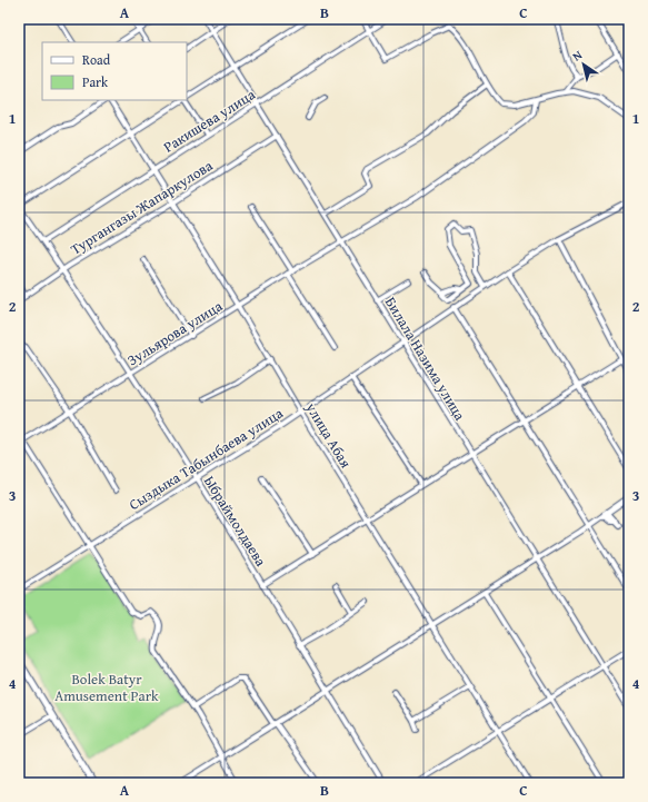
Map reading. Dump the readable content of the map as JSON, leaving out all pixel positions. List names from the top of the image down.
{
  "streets": {
    "street": [
      "Ракишева улица",
      "Тургангазы Жапаркулова",
      "Зульярова улица",
      "Билала Назима улица",
      "улица Абая",
      "Сыздыка Табынбаева улица",
      "Ыбраймолдаева"
    ]
  },
  "crossings": [
    ["Ракишева улица", "Билала Назима улица"],
    ["Ракишева улица", "улица Абая"],
    ["Ракишева улица", "Ыбраймолдаева"],
    ["Тургангазы Жапаркулова", "Билала Назима улица"],
    ["Тургангазы Жапаркулова", "улица Абая"],
    ["Тургангазы Жапаркулова", "Ыбраймолдаева"],
    ["Зульярова улица", "Билала Назима улица"],
    ["Зульярова улица", "улица Абая"],
    ["Зульярова улица", "Ыбраймолдаева"],
    ["Билала Назима улица", "Сыздыка Табынбаева улица"],
    ["улица Абая", "Сыздыка Табынбаева улица"],
    ["Сыздыка Табынбаева улица", "Ыбраймолдаева"]
  ],
  "parks": ["Bolek Batyr Amusement Park"],
  "legend": ["Road", "Park"],
  "north": "top left",
  "grid": {
    "columns": ["A", "B", "C"],
    "rows": [
      "1",
      "2",
      "3",
      "4"
    ]
  }
}
